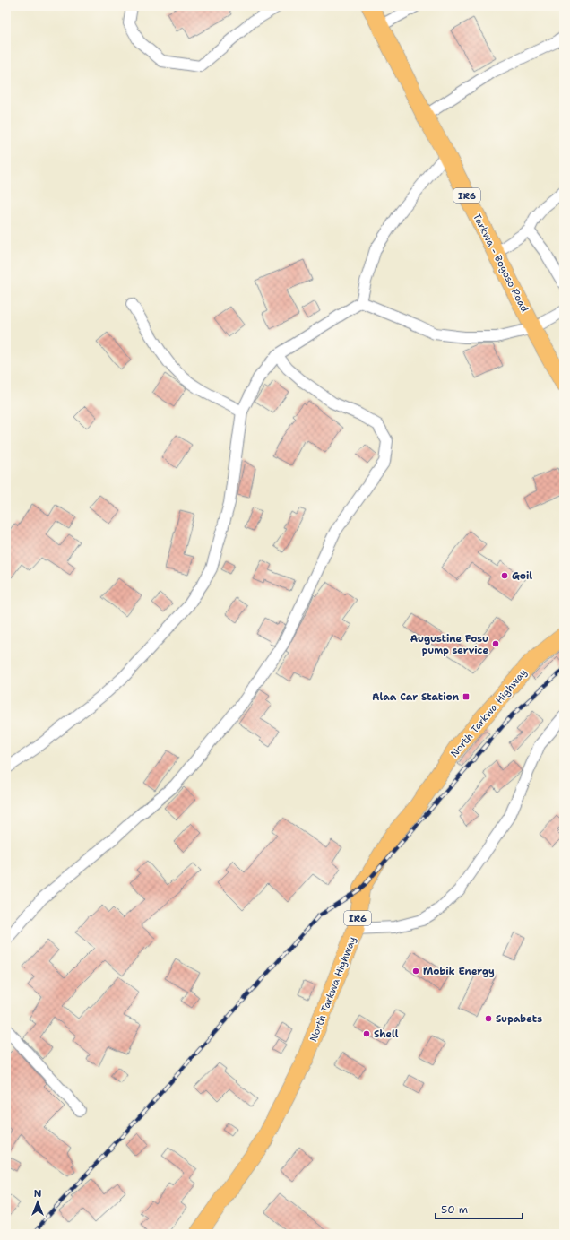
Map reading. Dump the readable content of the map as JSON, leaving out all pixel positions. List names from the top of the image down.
{
  "streets": {
    "main road": ["IR6", "Tarkwa - Bogoso Road", "North Tarkwa Highway"]
  },
  "places": {
    "other": [
      "Goil",
      "Augustine Fosu pump service",
      "Mobik Energy",
      "Supabets",
      "Shell"
    ],
    "transit": ["Alaa Car Station"]
  },
  "scale_bar": "50 m",
  "north": "top"
}
